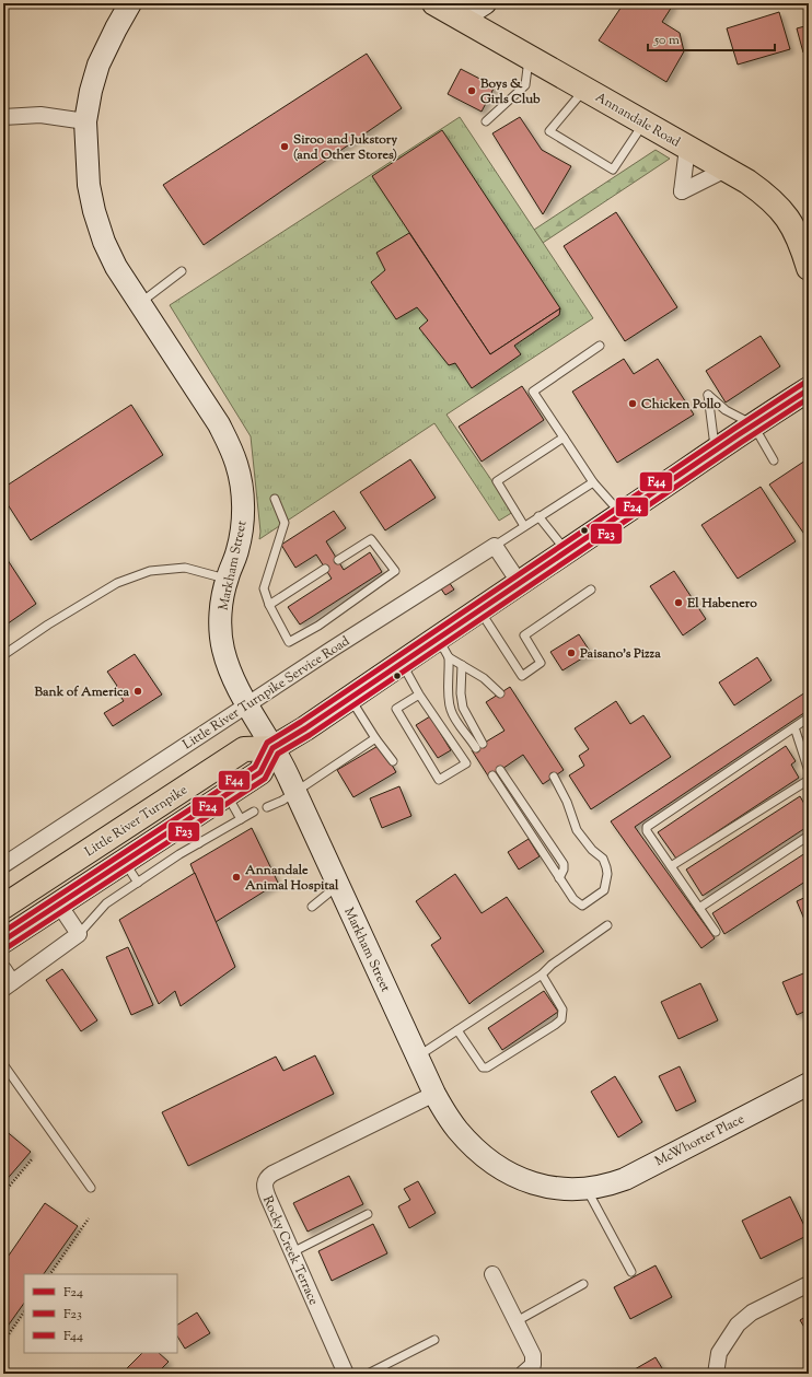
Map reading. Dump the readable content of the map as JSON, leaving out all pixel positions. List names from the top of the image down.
{
  "streets": {
    "main road": ["Annandale Road", "Little River Turnpike"],
    "street": [
      "Markham Street",
      "Little River Turnpike Service Road",
      "McWhorter Place",
      "Rocky Creek Terrace"
    ]
  },
  "crossings": [
    ["Markham Street", "Little River Turnpike Service Road"],
    ["Markham Street", "Little River Turnpike"],
    ["Markham Street", "McWhorter Place"],
    ["Markham Street", "Rocky Creek Terrace"]
  ],
  "places": [
    "Boys & Girls Club",
    "Siroo and Jukstory (and Other Stores)",
    "Chicken Pollo",
    "El Habenero",
    "Paisano's Pizza",
    "Bank of America",
    "Annandale Animal Hospital"
  ],
  "lines": ["transit line F44", "transit line F24", "transit line F23"],
  "legend": ["F24", "F23", "F44"],
  "scale_bar": "50 m"
}
